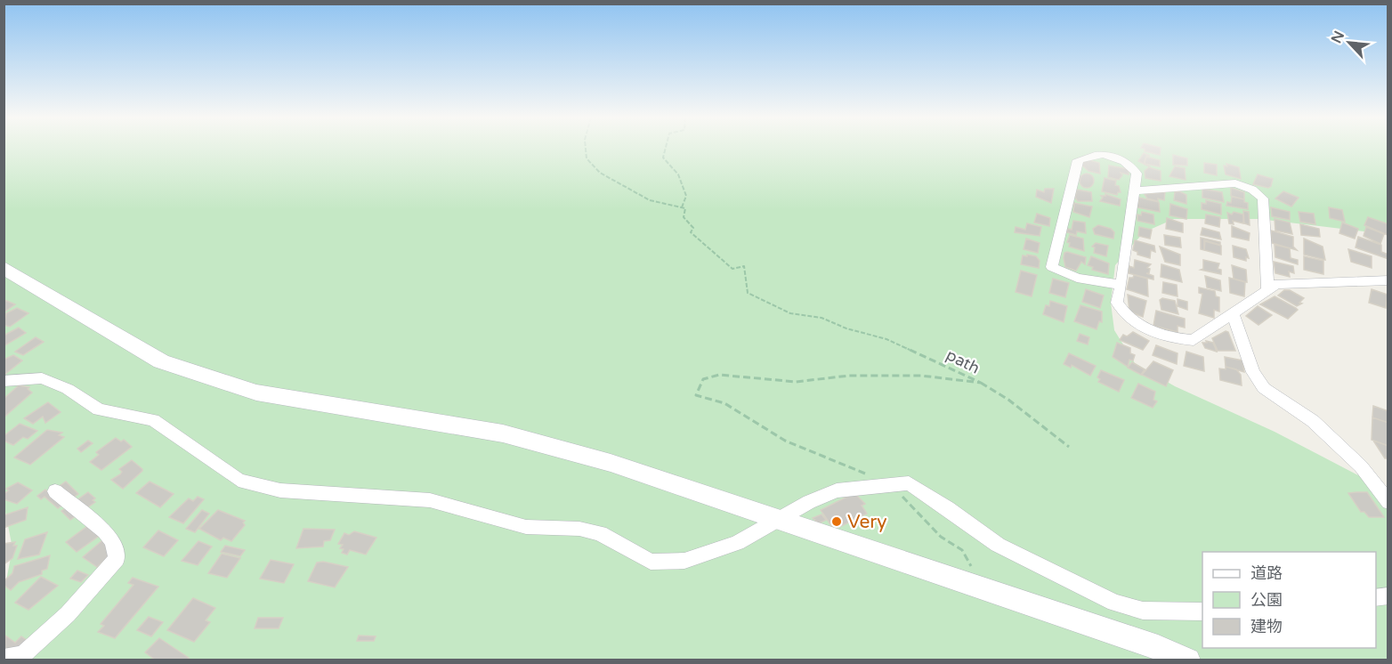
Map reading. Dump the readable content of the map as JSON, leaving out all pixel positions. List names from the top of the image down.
{
  "streets": {
    "path": ["path"]
  },
  "places": ["Very"],
  "legend": ["道路", "公園", "建物"],
  "north": "top left"
}
